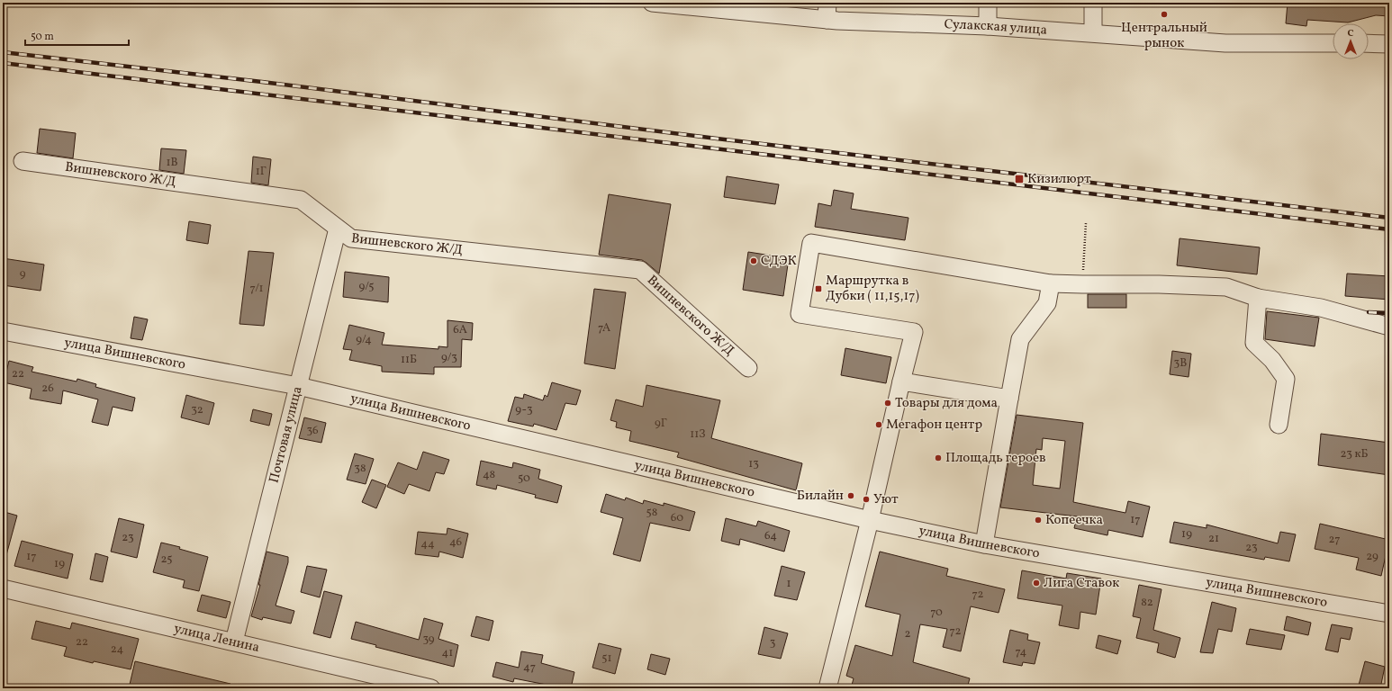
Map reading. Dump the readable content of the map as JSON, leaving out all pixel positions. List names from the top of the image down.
{
  "streets": {
    "street": [
      "Сулакская улица",
      "Вишневского Ж/Д",
      "улица Вишневского",
      "Почтовая улица",
      "улица Ленина"
    ]
  },
  "crossings": [
    ["Вишневского Ж/Д", "Почтовая улица"],
    ["улица Вишневского", "Почтовая улица"],
    ["Почтовая улица", "улица Ленина"]
  ],
  "places": {
    "other": [
      "Центральный рынок",
      "СДЭК",
      "Товары для дома",
      "Мегафон центр",
      "Площадь героев",
      "Билайн",
      "Уют",
      "Копеечка",
      "Лига Ставок"
    ],
    "transit": ["Кизилюрт", "Маршрутка в Дубки ( 11,15,17)"]
  },
  "house_numbers": [
    "1В",
    "1Г",
    "9",
    "9/5",
    "7/1",
    "7А",
    "6А",
    "9/4",
    "9/3",
    "11Б",
    "3В",
    "22",
    "26",
    "32",
    "9-3",
    "9Г",
    "36",
    "11З",
    "23 кБ",
    "13",
    "38",
    "48",
    "50",
    "58",
    "60",
    "17",
    "19",
    "64",
    "23",
    "21",
    "27",
    "46",
    "44",
    "23",
    "17",
    "29",
    "25",
    "19",
    "1",
    "72",
    "82",
    "70",
    "72",
    "2",
    "39",
    "22",
    "3",
    "24",
    "74",
    "41",
    "51",
    "47"
  ],
  "scale_bar": "50 m",
  "north": "top"
}
